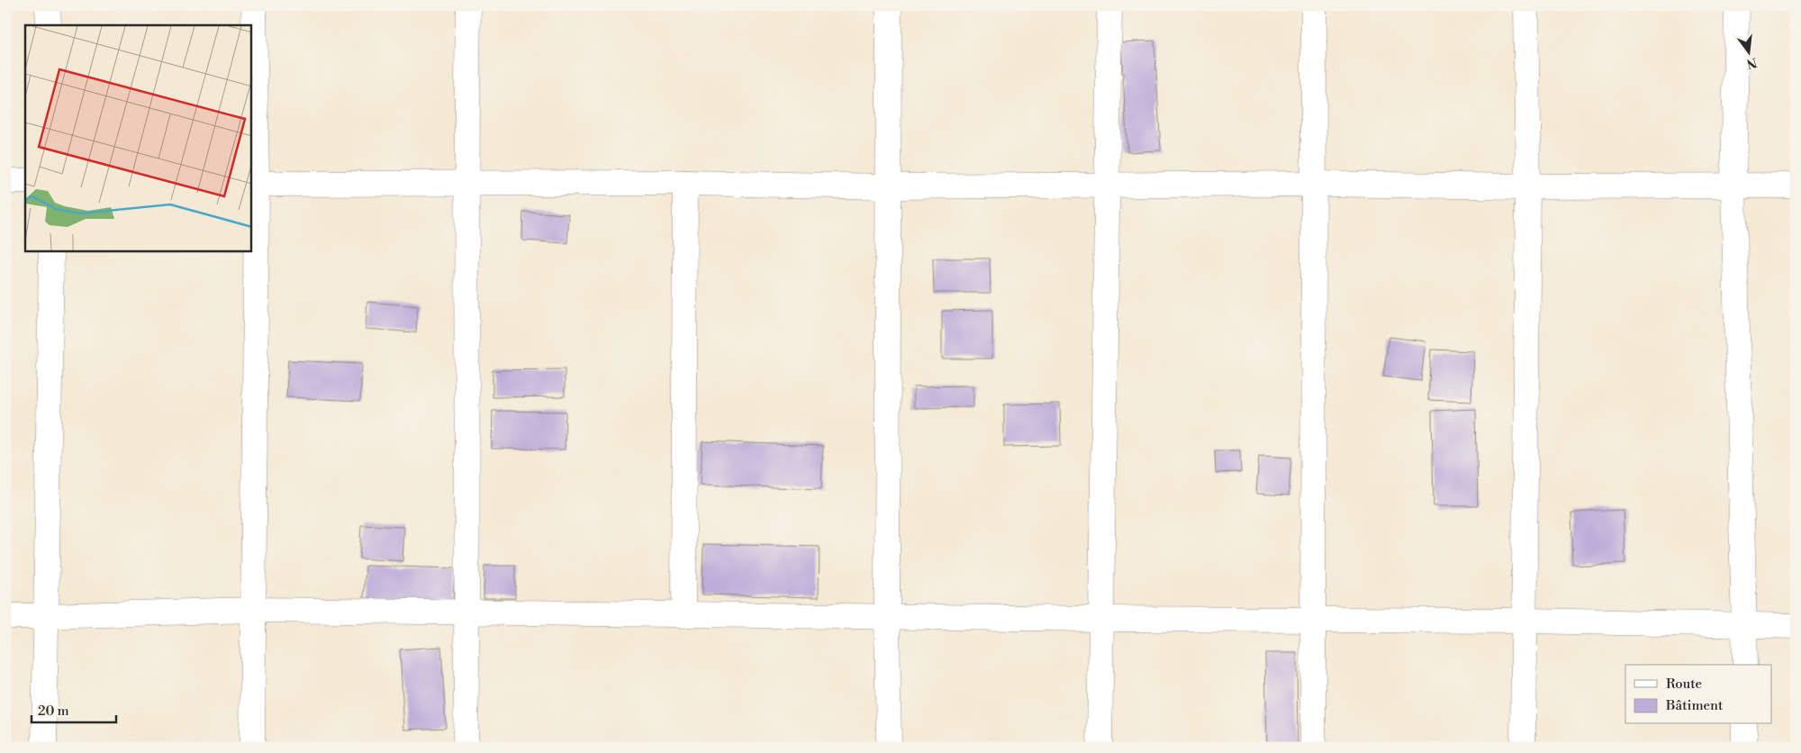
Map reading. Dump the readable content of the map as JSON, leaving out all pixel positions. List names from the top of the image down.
{
  "legend": ["Route", "Bâtiment"],
  "scale_bar": "20 m",
  "north": "bottom"
}
